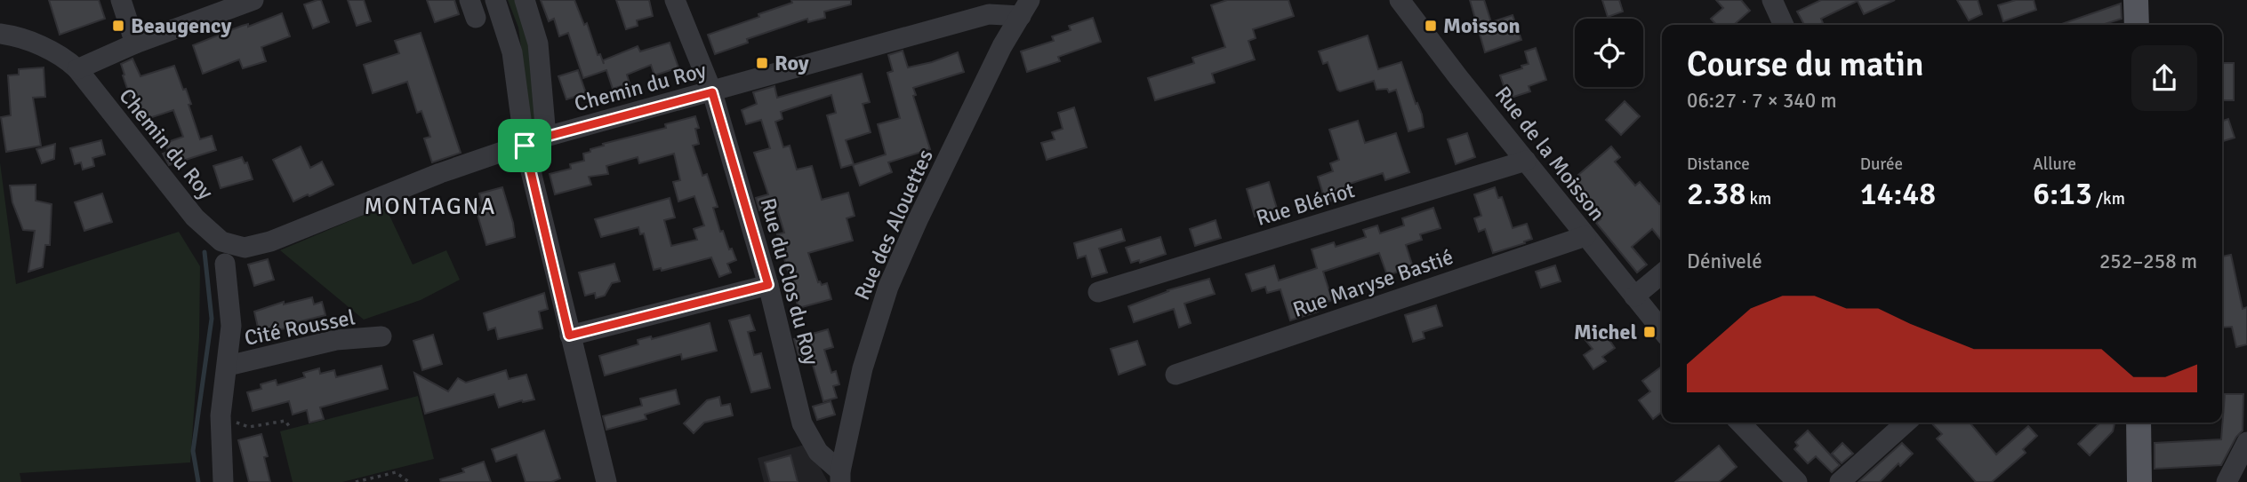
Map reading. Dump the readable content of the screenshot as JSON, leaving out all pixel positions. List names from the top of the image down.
{
  "streets": {
    "street": [
      "Chemin du Roy",
      "Rue de la Moisson",
      "Rue Blériot",
      "Rue des Alouettes",
      "Rue du Clos du Roy",
      "Rue Maryse Bastié",
      "Cité Roussel"
    ]
  },
  "crossings": [
    ["Chemin du Roy", "Rue des Alouettes"],
    ["Chemin du Roy", "Rue du Clos du Roy"],
    ["Rue de la Moisson", "Rue Blériot"],
    ["Rue de la Moisson", "Rue Maryse Bastié"],
    ["Rue des Alouettes", "Rue du Clos du Roy"]
  ],
  "districts": ["MONTAGNA"],
  "places": {
    "transit": [
      "Beaugency",
      "Moisson",
      "Roy",
      "Michel"
    ]
  },
  "page": {
    "heading": ["Course du matin", "06:27 · 7 × 340 m"],
    "stats": [
      ["Distance", "2.38 km"],
      ["Durée", "14:48"],
      ["Allure", "6:13 /km"]
    ],
    "chart": ["Dénivelé", "252–258 m"]
  }
}
